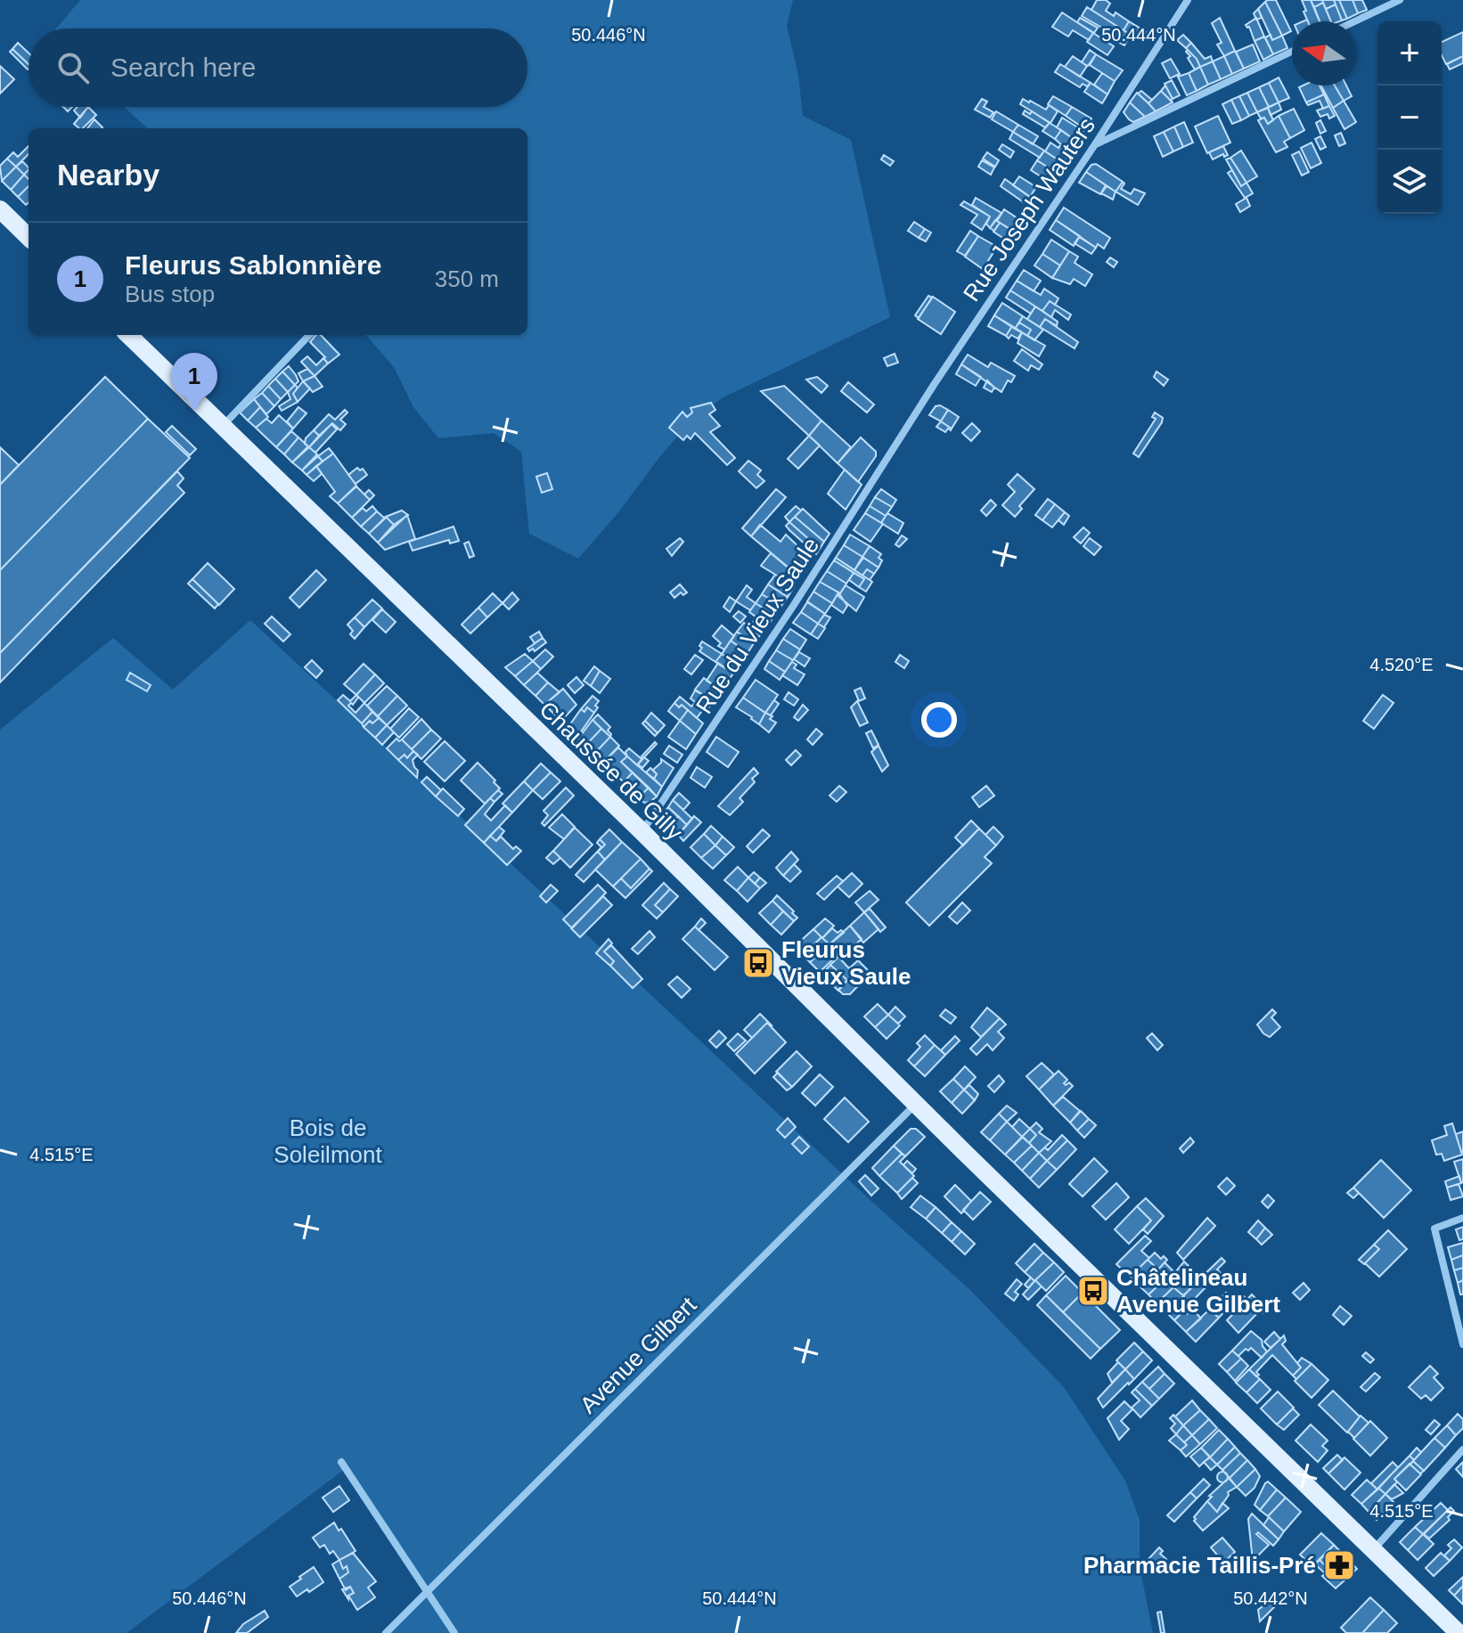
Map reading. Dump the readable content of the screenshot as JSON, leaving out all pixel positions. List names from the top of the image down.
{
  "streets": {
    "main road": ["Chaussée de Gilly"],
    "street": ["Rue Joseph Wauters", "Rue du Vieux Saule", "Avenue Gilbert"]
  },
  "crossings": [
    ["Rue Joseph Wauters", "Rue du Vieux Saule"],
    ["Rue du Vieux Saule", "Chaussée de Gilly"],
    ["Chaussée de Gilly", "Avenue Gilbert"]
  ],
  "parks": ["Bois de Soleilmont"],
  "places": {
    "bus stop": ["Fleurus Vieux Saule", "Châtelineau Avenue Gilbert"],
    "pharmacy": ["Pharmacie Taillis-Pré"]
  },
  "north": "left",
  "page": {
    "map_buttons": ["+", "−"],
    "search": "Search here",
    "heading": "Nearby",
    "list": [
      {
        "mark": "1",
        "name": "Fleurus Sablonnière",
        "note": "Bus stop",
        "value": "350 m"
      }
    ],
    "pins": "1"
  },
  "coordinates": [
    "50.446°N",
    "50.444°N",
    "4.520°E",
    "4.515°E",
    "50.442°N"
  ]
}
